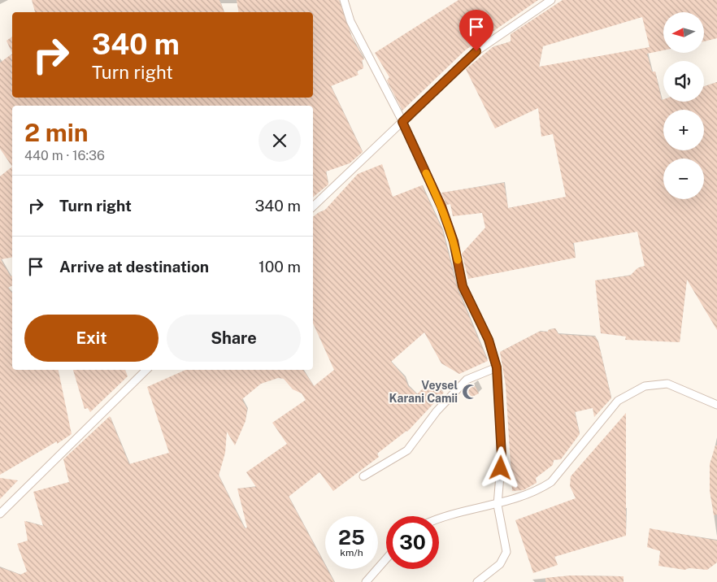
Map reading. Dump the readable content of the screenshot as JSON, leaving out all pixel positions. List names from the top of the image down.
{
  "places": {
    "mosque": ["Veysel Karani Camii"]
  },
  "north": "left",
  "page": {
    "map_buttons": ["+", "−"],
    "turn": ["340 m", "Turn right"],
    "heading": ["2 min", "440 m · 16:36"],
    "list": [
      {
        "name": "Turn right",
        "value": "340 m"
      },
      {
        "name": "Arrive at destination",
        "value": "100 m"
      }
    ],
    "buttons": ["Exit", "Share"],
    "speed": "25 km/h",
    "limit": "30"
  }
}
